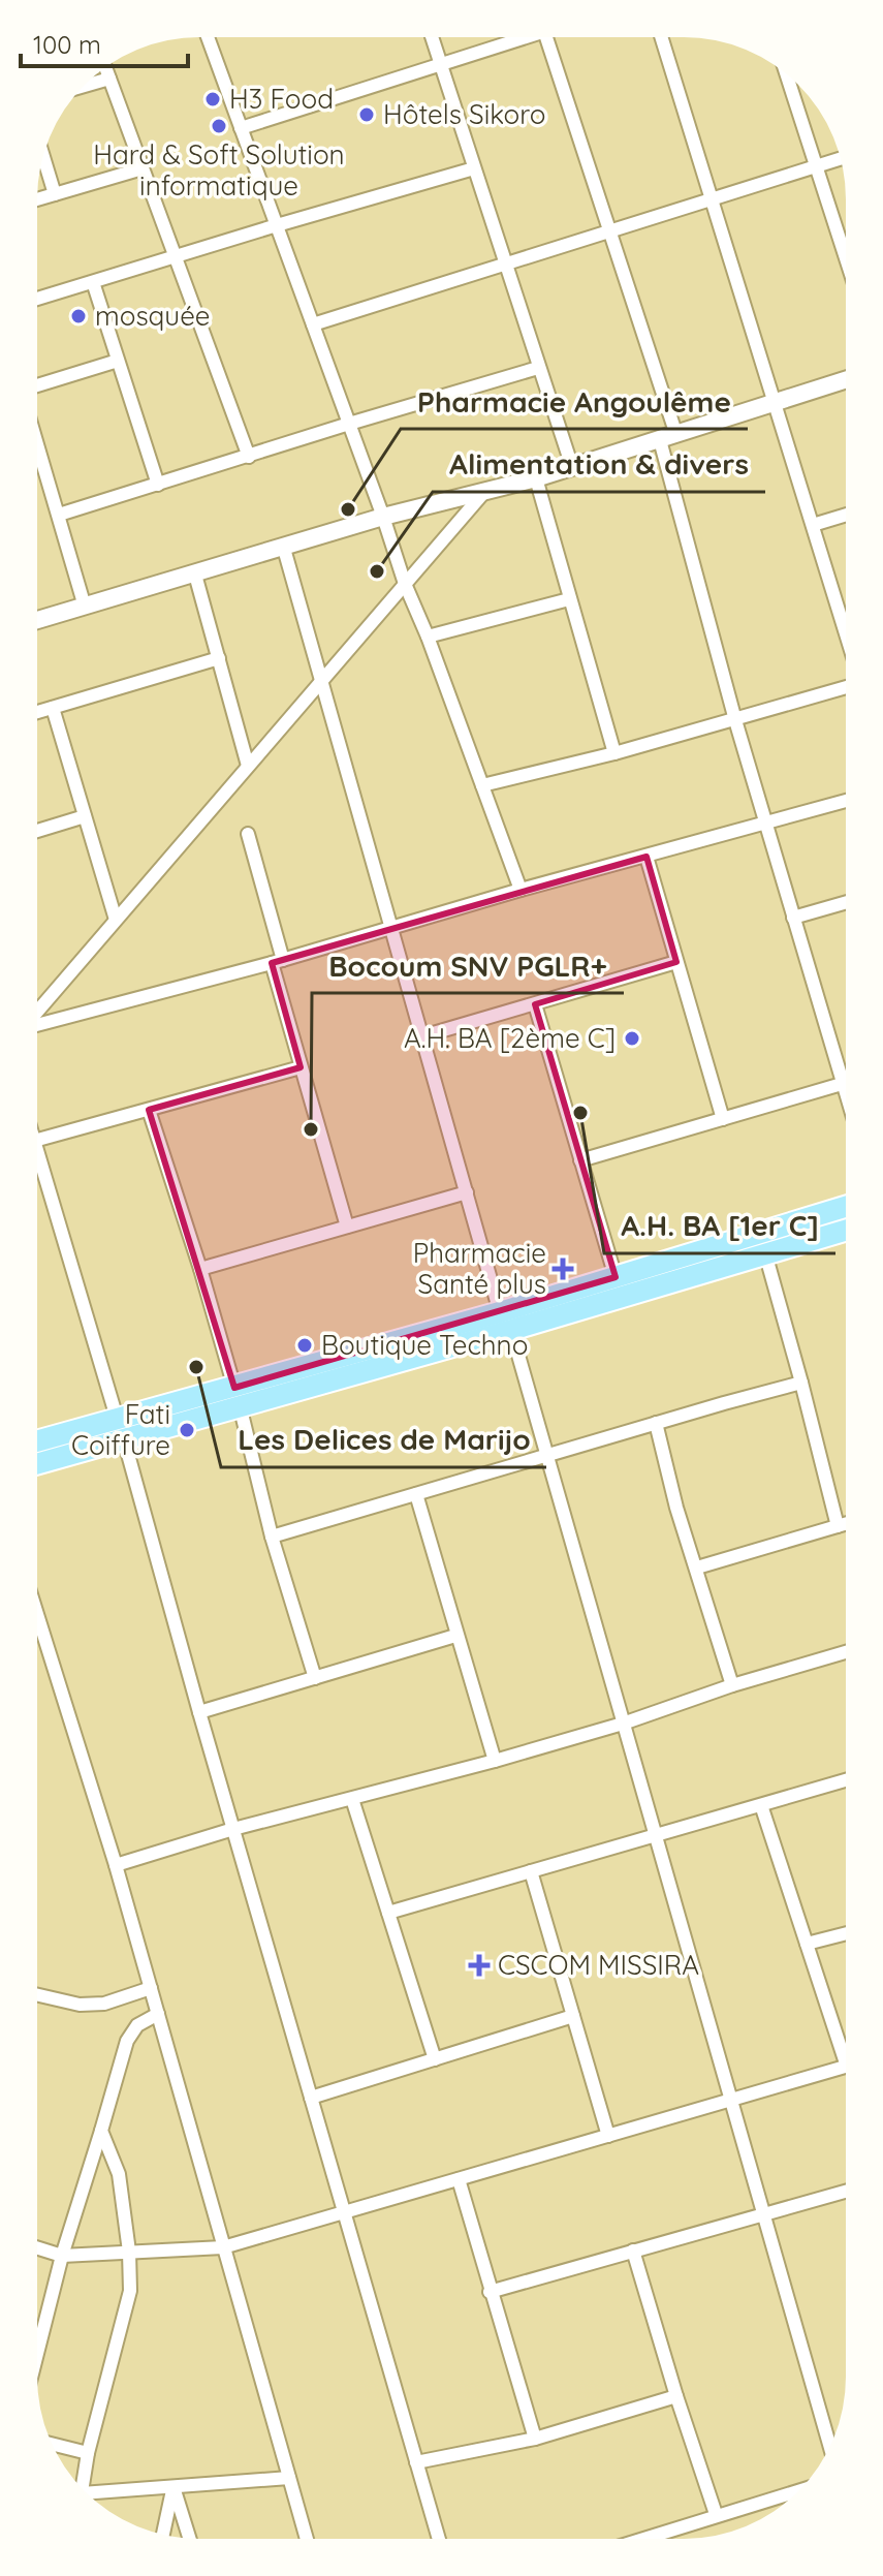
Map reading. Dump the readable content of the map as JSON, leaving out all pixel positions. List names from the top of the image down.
{
  "places": {
    "other": [
      "H3 Food",
      "Hôtels Sikoro",
      "Hard & Soft Solution informatique",
      "mosquée",
      "Pharmacie Angoulême",
      "Alimentation & divers",
      "A.H. BA [2ème C]",
      "A.H. BA [1er C]",
      "Bocoum SNV PGLR+",
      "Boutique Techno",
      "Les Delices de Marijo",
      "Fati Coiffure"
    ],
    "health": ["Pharmacie Santé plus", "CSCOM MISSIRA"]
  },
  "scale_bar": "100 m"
}
